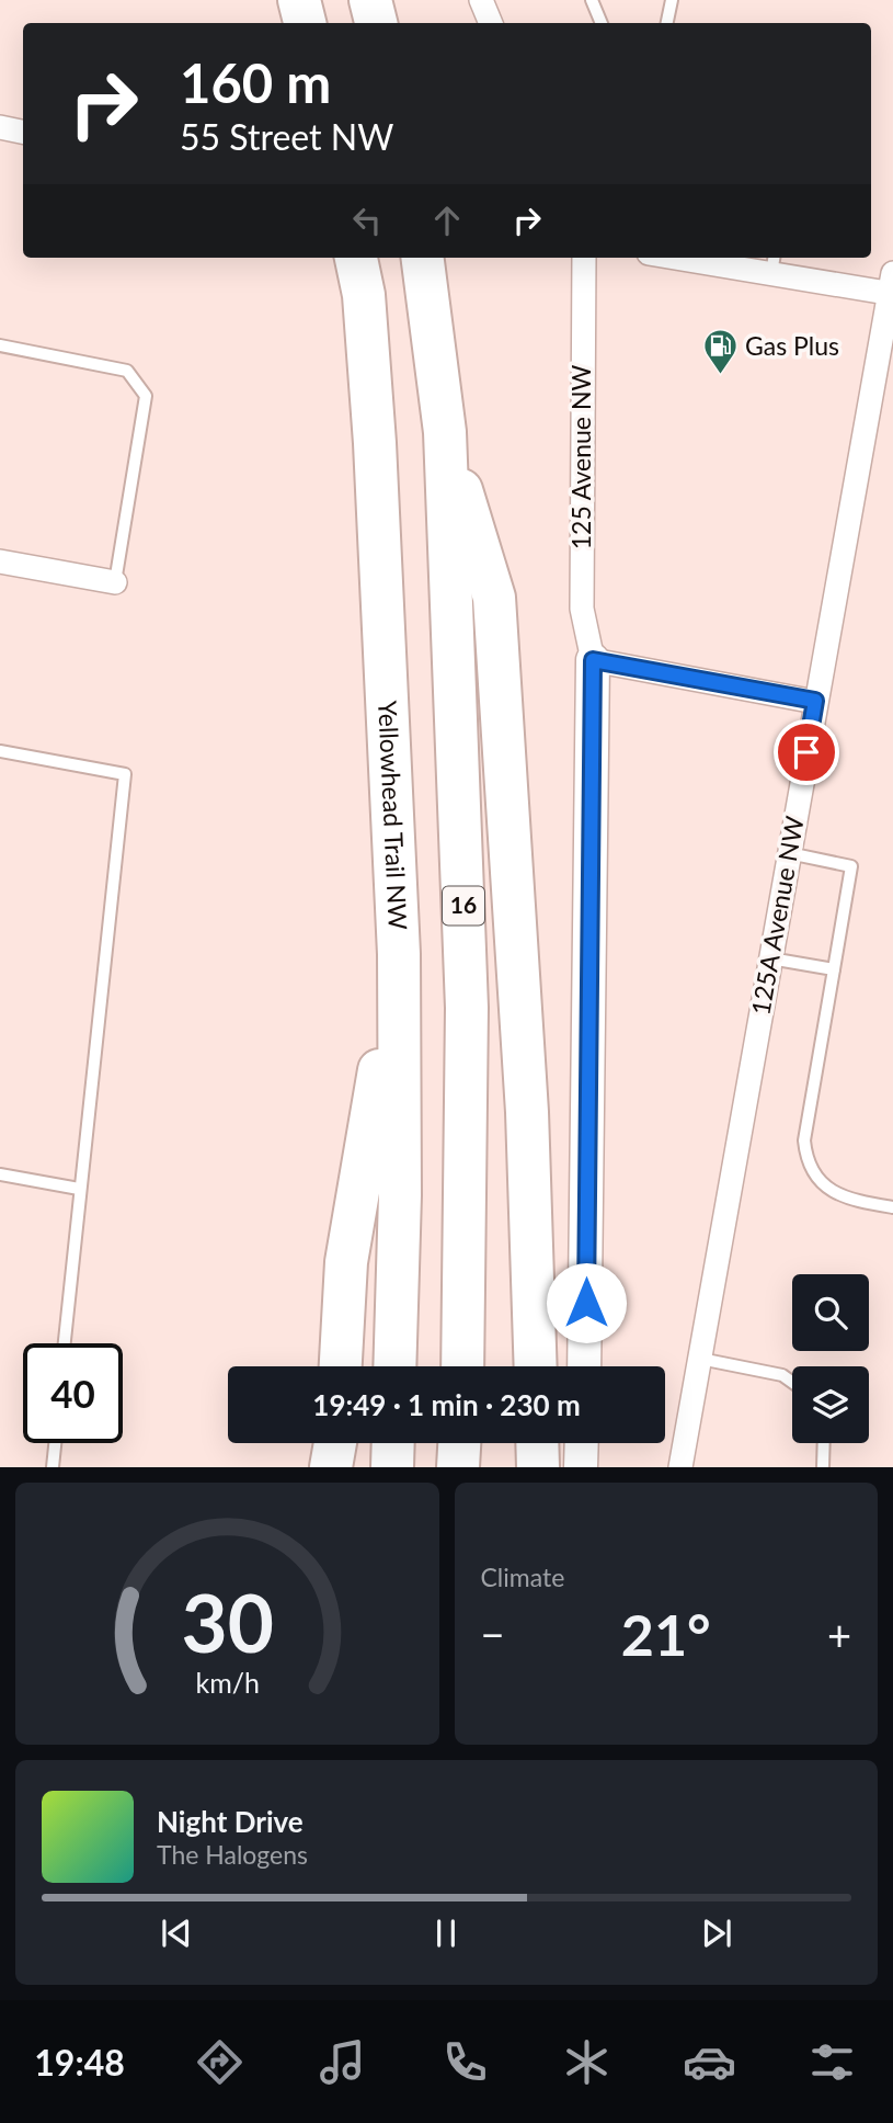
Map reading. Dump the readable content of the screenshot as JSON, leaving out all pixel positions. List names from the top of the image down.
{
  "streets": {
    "highway": ["Yellowhead Trail NW", "16"],
    "street": ["125 Avenue NW", "125A Avenue NW"]
  },
  "places": {
    "fuel station": ["Gas Plus"]
  },
  "page": {
    "turn": ["160 m", "55 Street NW"],
    "limit": "40",
    "trip": "19:49 · 1 min · 230 m",
    "tile": "Climate",
    "heat": ["−", "21°", "+"],
    "song": ["Night Drive", "The Halogens"],
    "tabs": "19:48",
    "gauge": ["30", "km/h"]
  }
}
